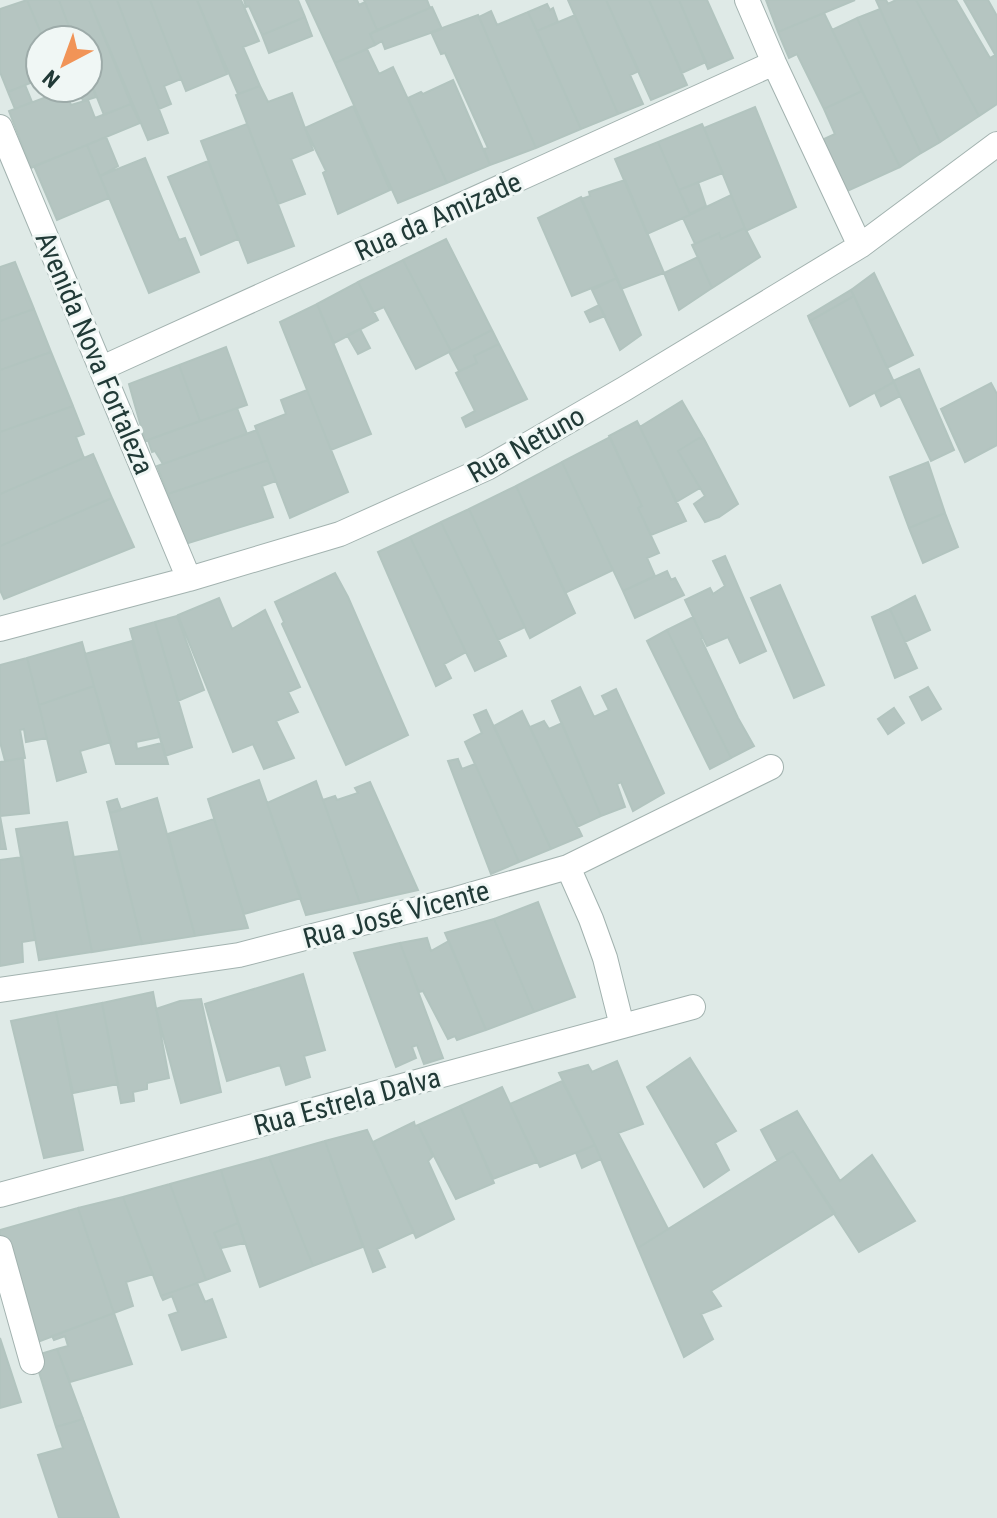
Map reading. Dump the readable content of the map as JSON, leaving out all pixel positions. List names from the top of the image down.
{
  "streets": {
    "street": [
      "Rua da Amizade",
      "Avenida Nova Fortaleza",
      "Rua Netuno",
      "Rua José Vicente",
      "Rua Estrela Dalva"
    ]
  },
  "crossings": [
    ["Rua da Amizade", "Avenida Nova Fortaleza"],
    ["Avenida Nova Fortaleza", "Rua Netuno"]
  ],
  "north": "bottom left"
}
